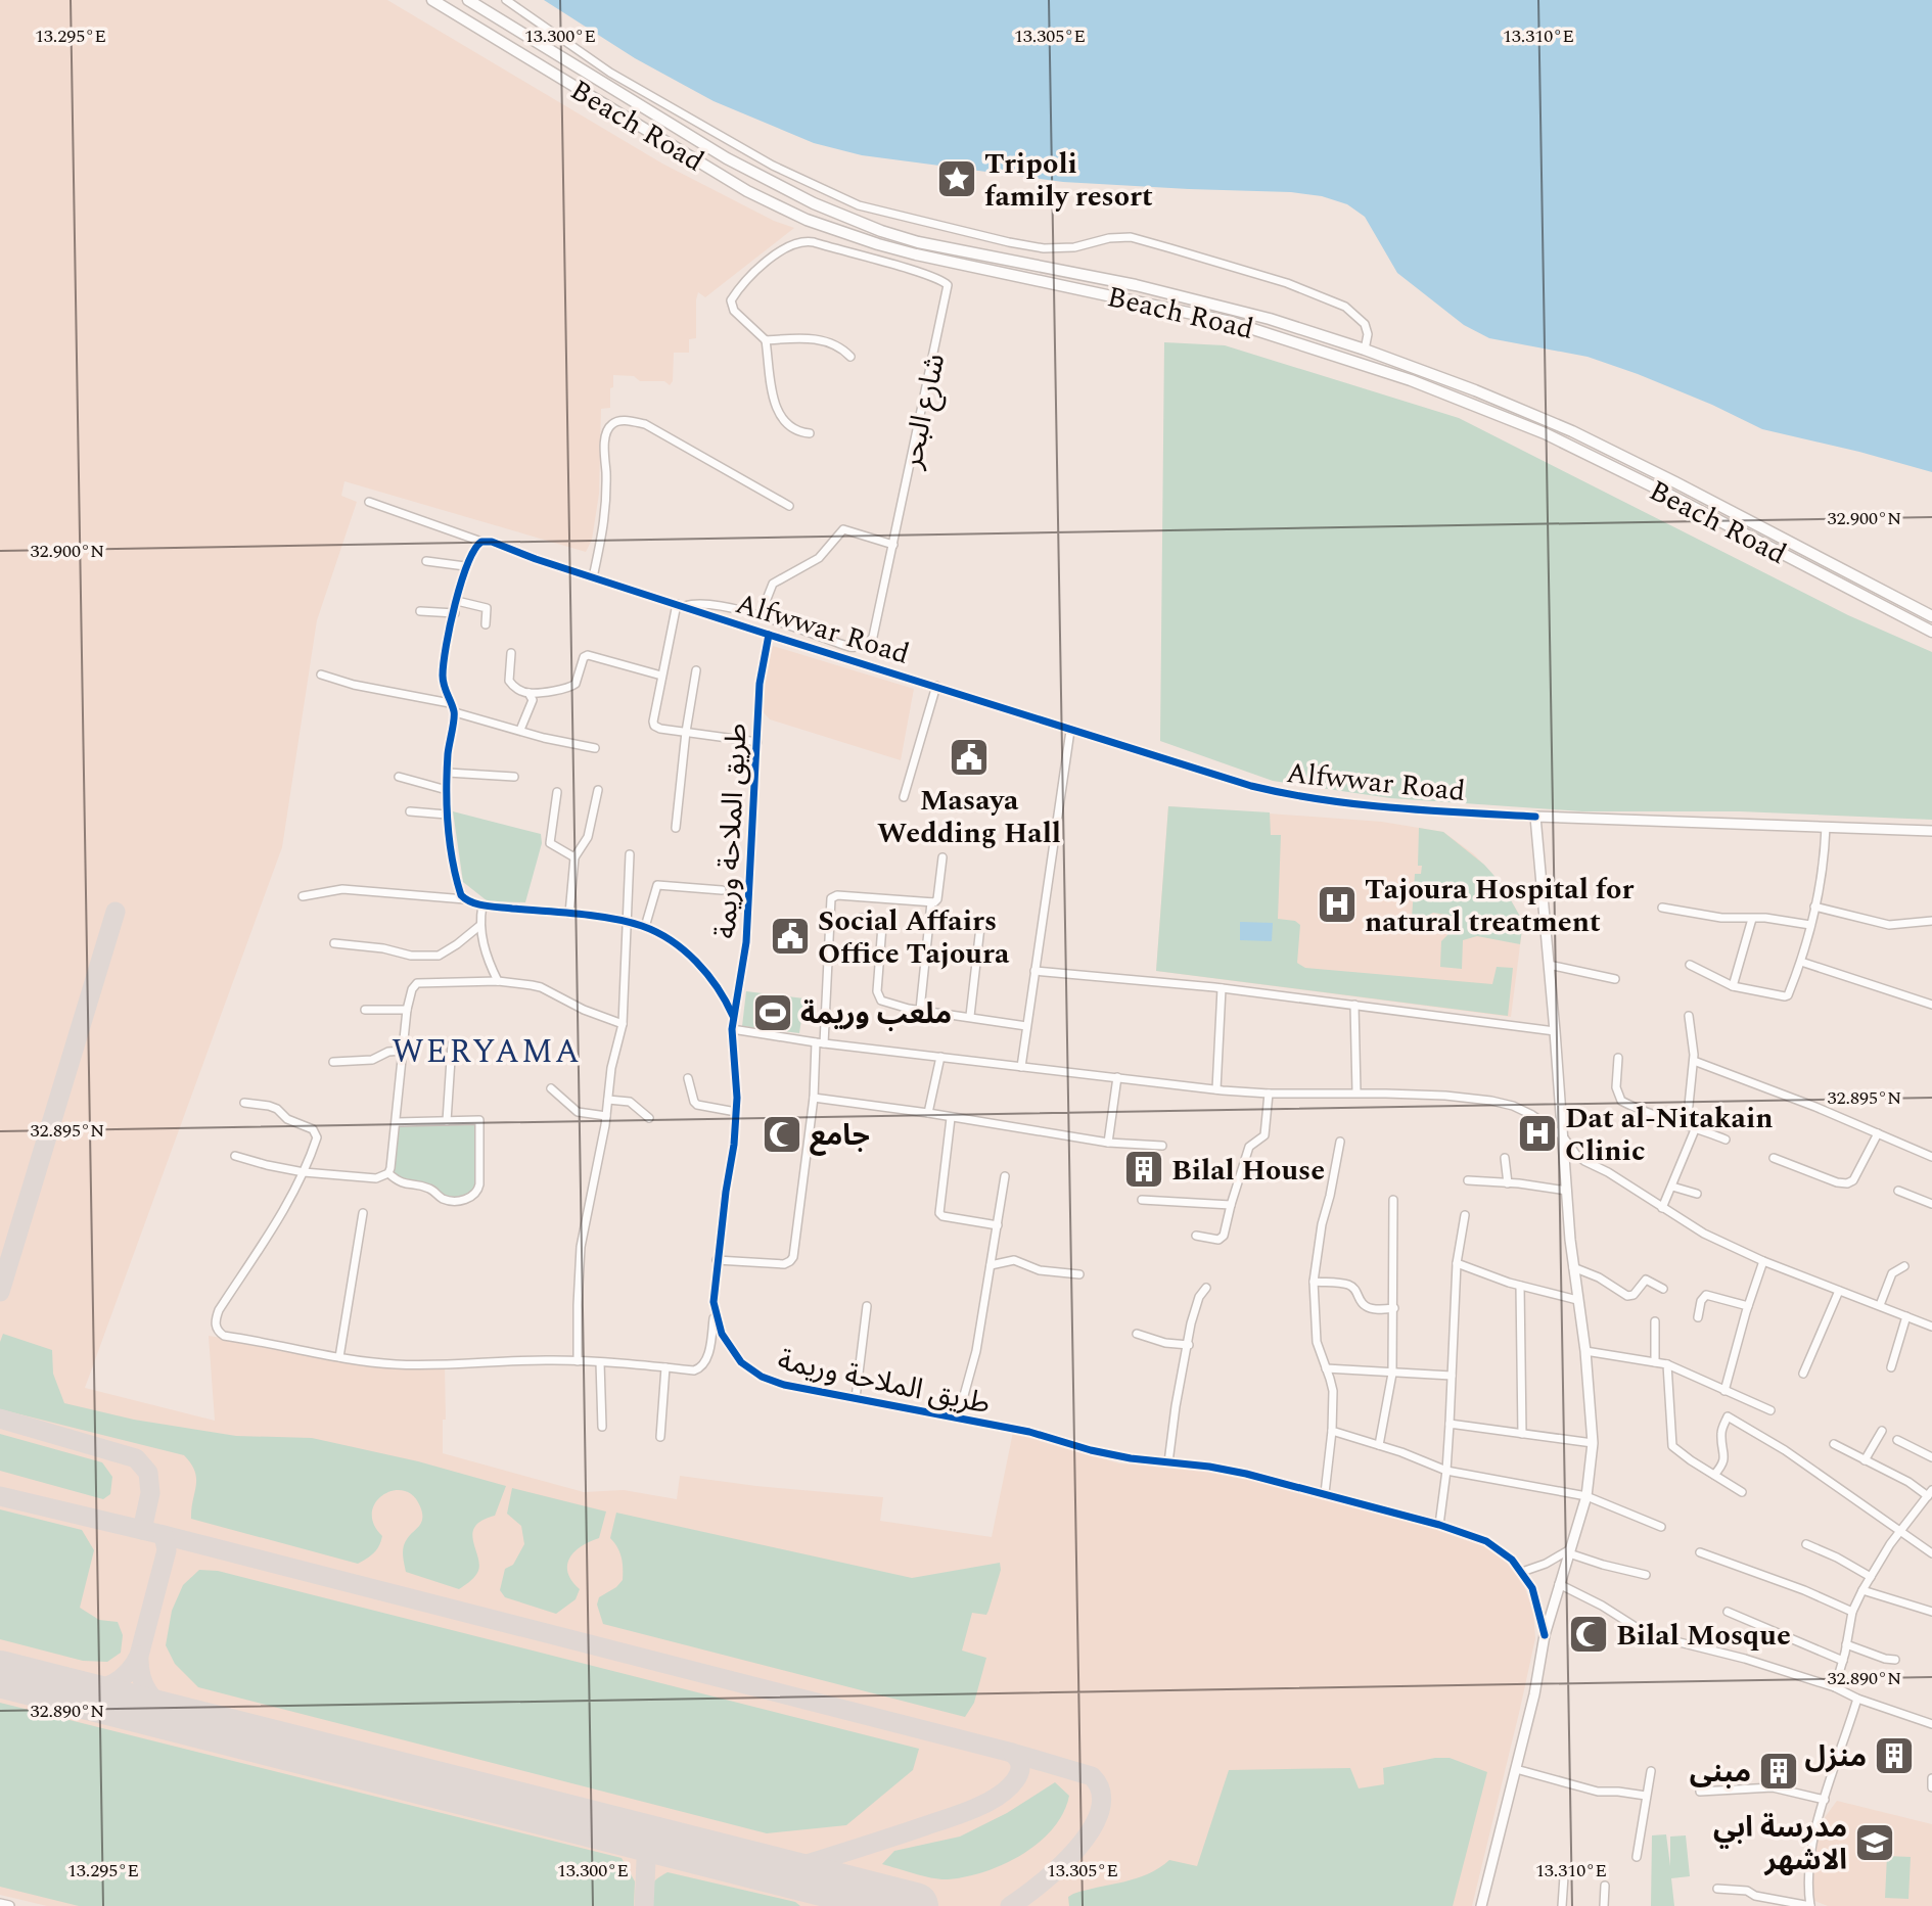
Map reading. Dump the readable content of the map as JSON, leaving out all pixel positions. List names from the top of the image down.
{
  "streets": {
    "highway": ["Beach Road"],
    "main road": ["Alfwwar Road"],
    "street": ["شارع البحر", "طريق الملاحة وريمة"]
  },
  "crossings": [
    ["شارع البحر", "Alfwwar Road"],
    ["Alfwwar Road", "طريق الملاحة وريمة"]
  ],
  "districts": ["WERYAMA"],
  "places": {
    "place": ["Tripoli family resort"],
    "public building": ["Masaya Wedding Hall", "Social Affairs Office Tajoura"],
    "hospital": ["Tajoura Hospital for natural treatment", "Dat al-Nitakain Clinic"],
    "sports": ["ملعب وريمة"],
    "mosque": ["جامع", "Bilal Mosque"],
    "building": ["Bilal House", "منزل", "مبنى"],
    "school or university": ["مدرسة ابي الاشهر"]
  },
  "coordinates": [
    "13.295°E",
    "13.300°E",
    "13.305°E",
    "13.310°E",
    "32.900°N",
    "32.895°N",
    "32.890°N"
  ]
}
